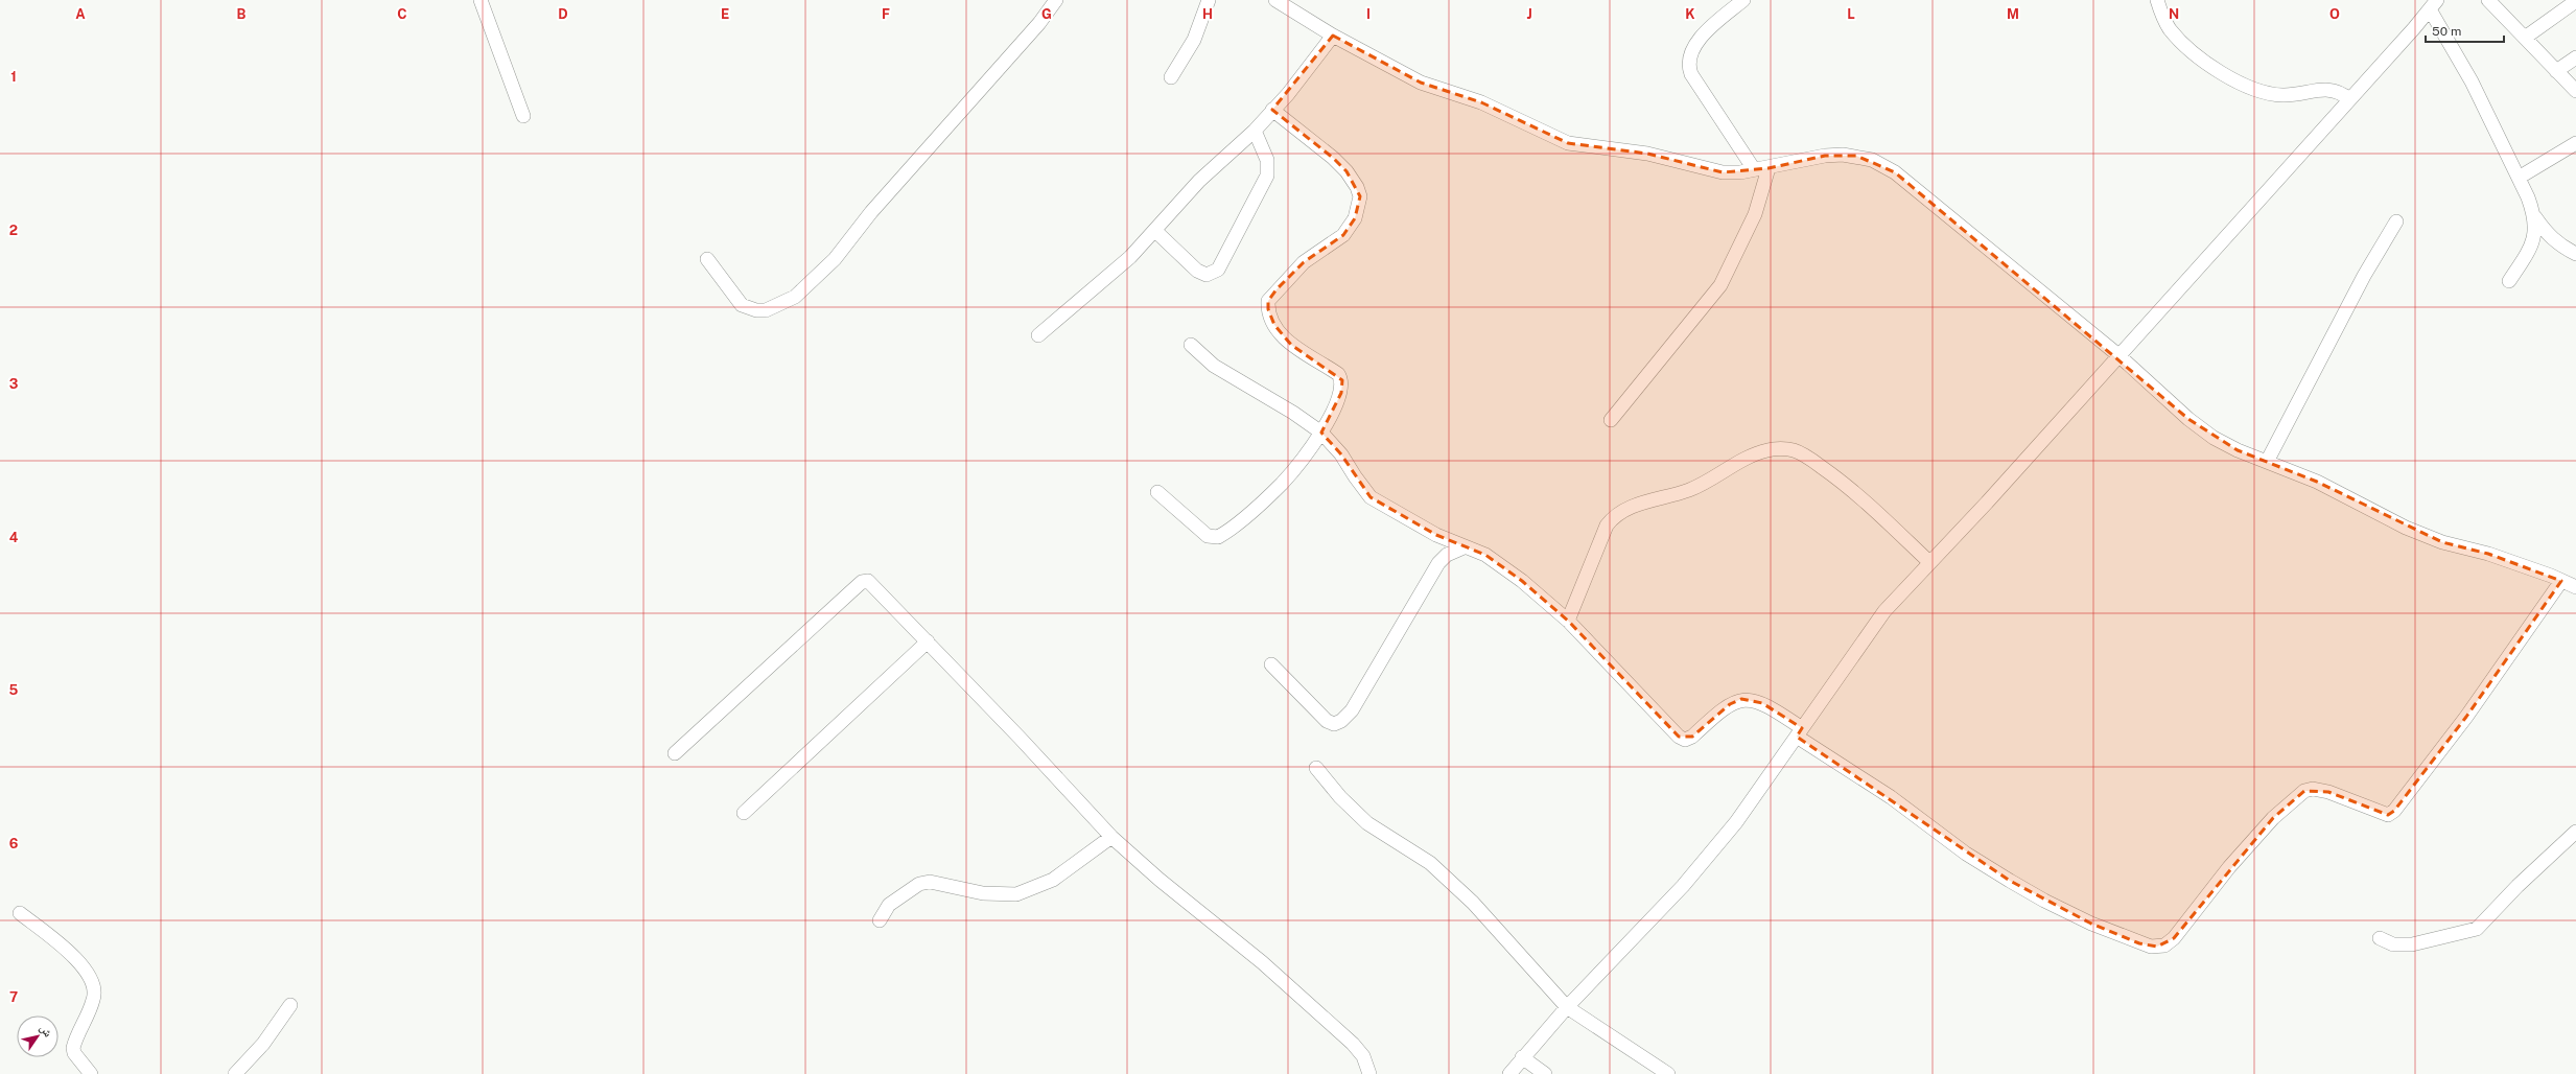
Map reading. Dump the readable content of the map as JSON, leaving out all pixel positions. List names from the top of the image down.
{
  "scale_bar": "50 m",
  "north": "top right",
  "grid": {
    "columns": [
      "A",
      "B",
      "C",
      "D",
      "E",
      "F",
      "G",
      "H",
      "I",
      "J",
      "K",
      "L",
      "M",
      "N",
      "O"
    ],
    "rows": [
      "1",
      "2",
      "3",
      "4",
      "5",
      "6",
      "7"
    ]
  }
}
